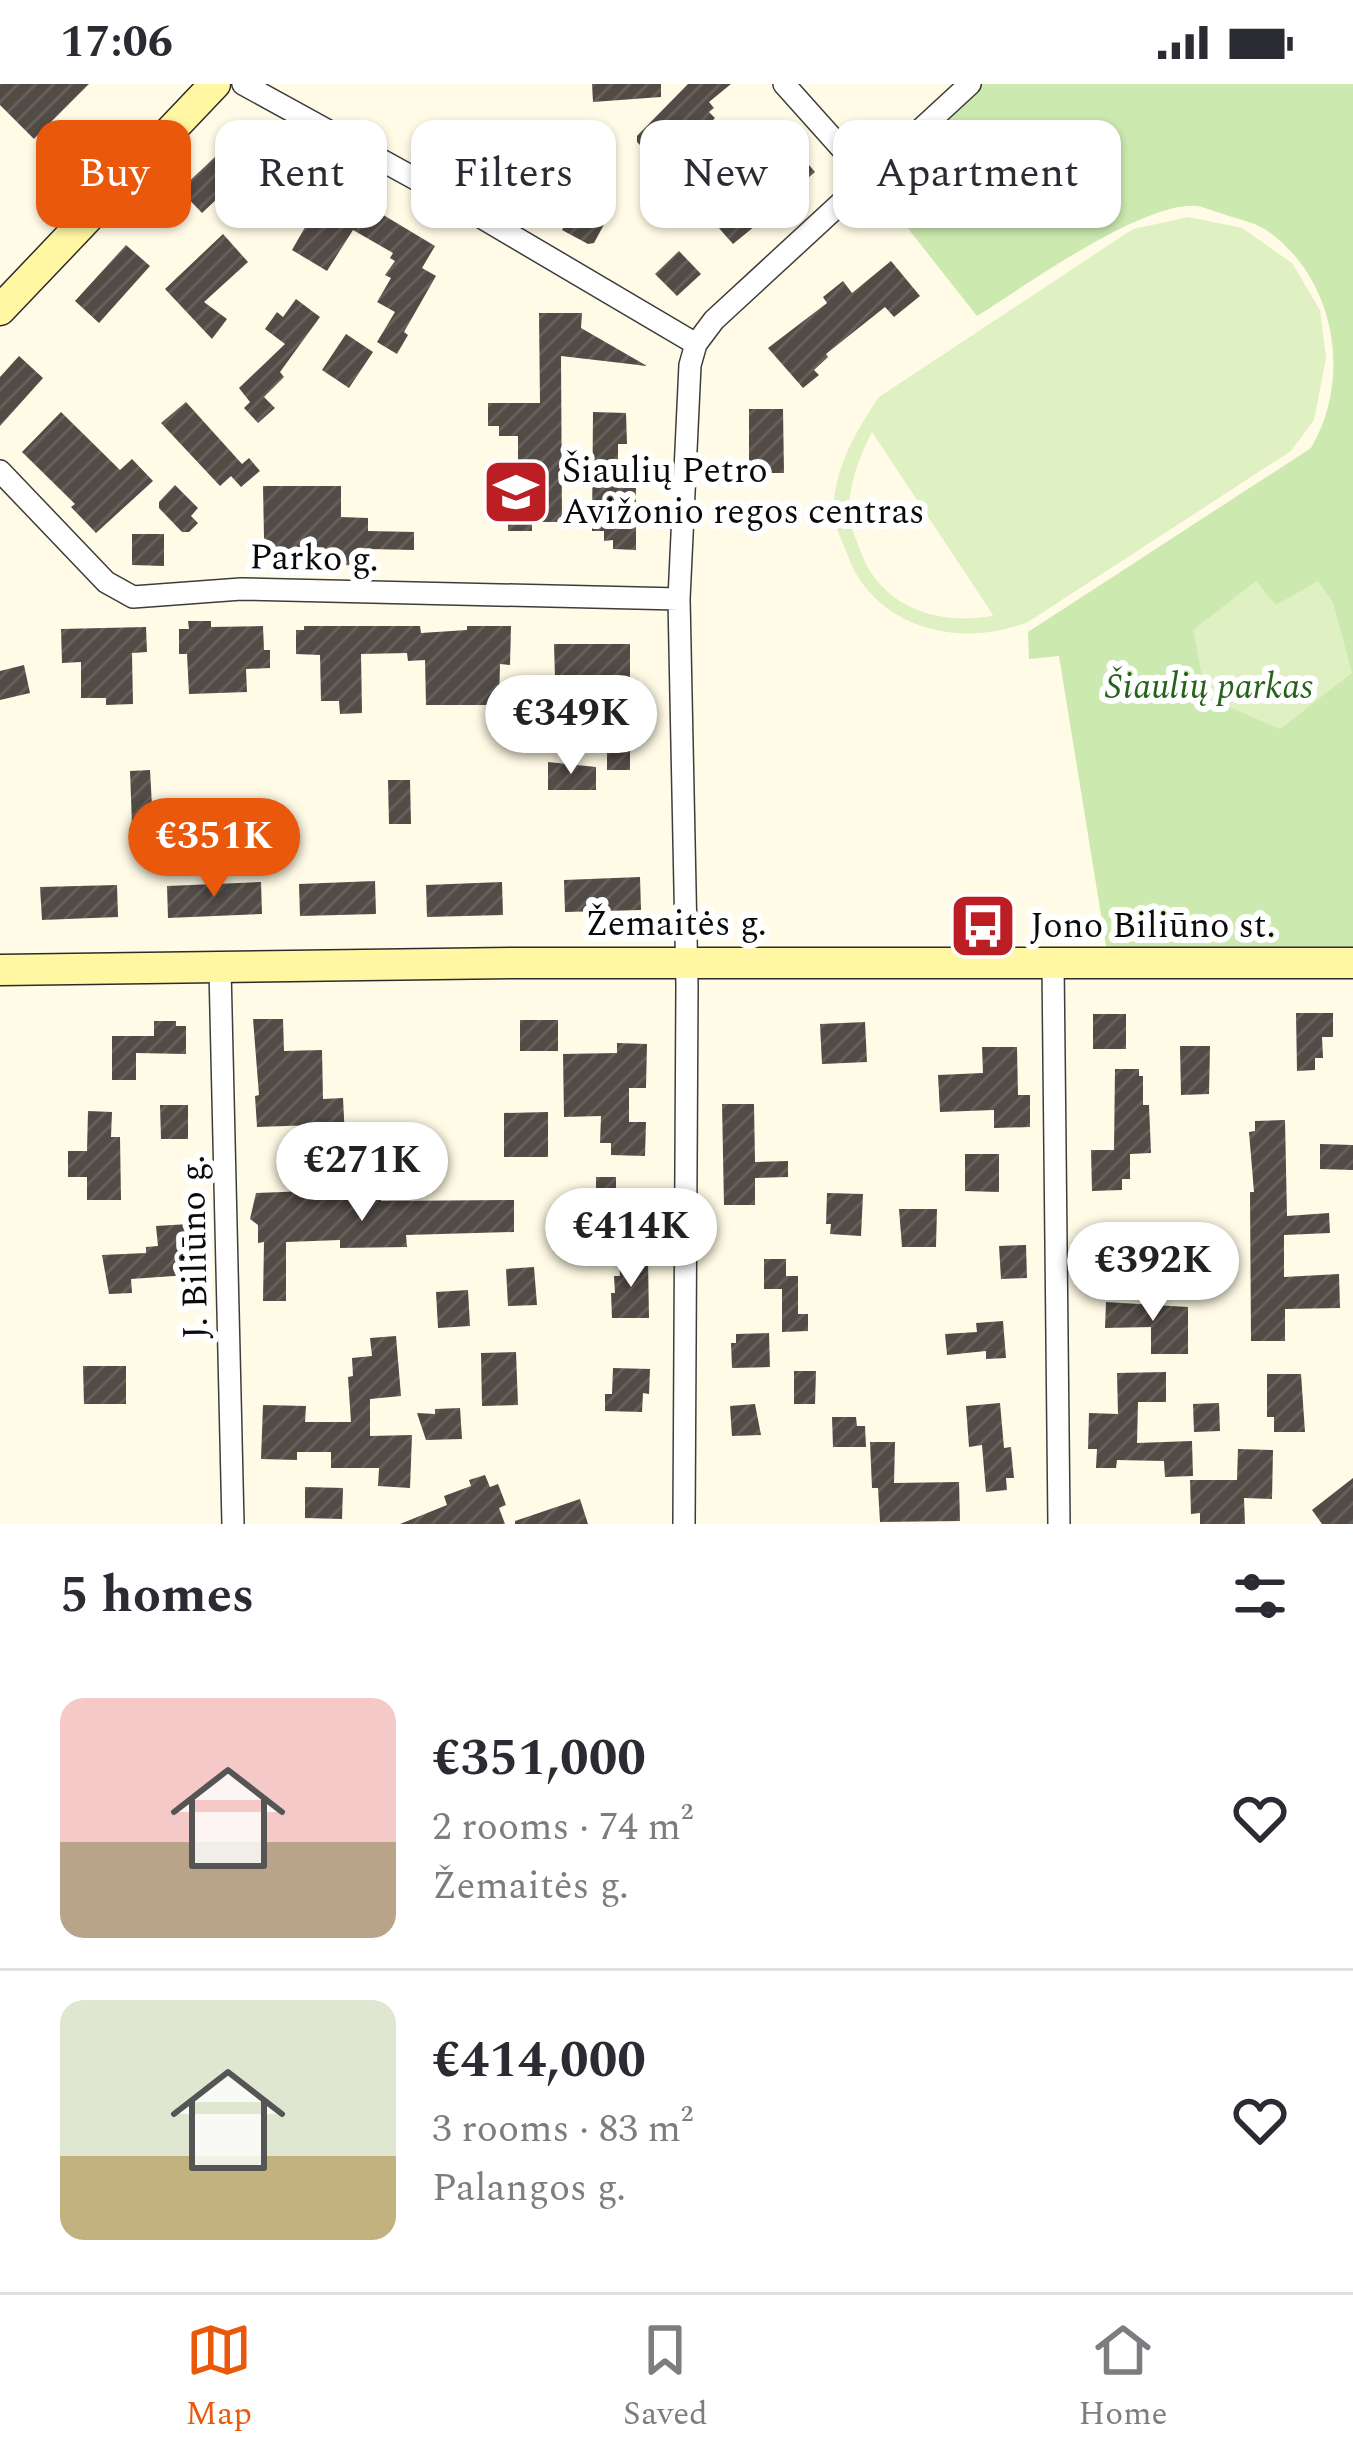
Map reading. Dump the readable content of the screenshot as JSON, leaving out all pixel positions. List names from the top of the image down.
{
  "streets": {
    "main road": ["Žemaitės g."],
    "street": ["Parko g.", "J. Biliūno g."]
  },
  "crossings": [
    ["Žemaitės g.", "J. Biliūno g."]
  ],
  "parks": ["Šiaulių parkas"],
  "places": {
    "school or university": ["Šiaulių Petro Avižonio regos centras"],
    "bus stop": ["Jono Biliūno st."]
  },
  "page": {
    "status": "17:06",
    "chip": [
      "Buy",
      "Rent",
      "Filters",
      "New",
      "Apartment"
    ],
    "price": [
      "€349K",
      "€351K",
      "€271K",
      "€414K",
      "€392K"
    ],
    "heading": "5 homes",
    "list": [
      {
        "name": "€351,000",
        "note": "2 rooms · 74 m² · Žemaitės g."
      },
      {
        "name": "€414,000",
        "note": "3 rooms · 83 m² · Palangos g."
      }
    ],
    "tabs": ["Map", "Saved", "Home"]
  }
}
